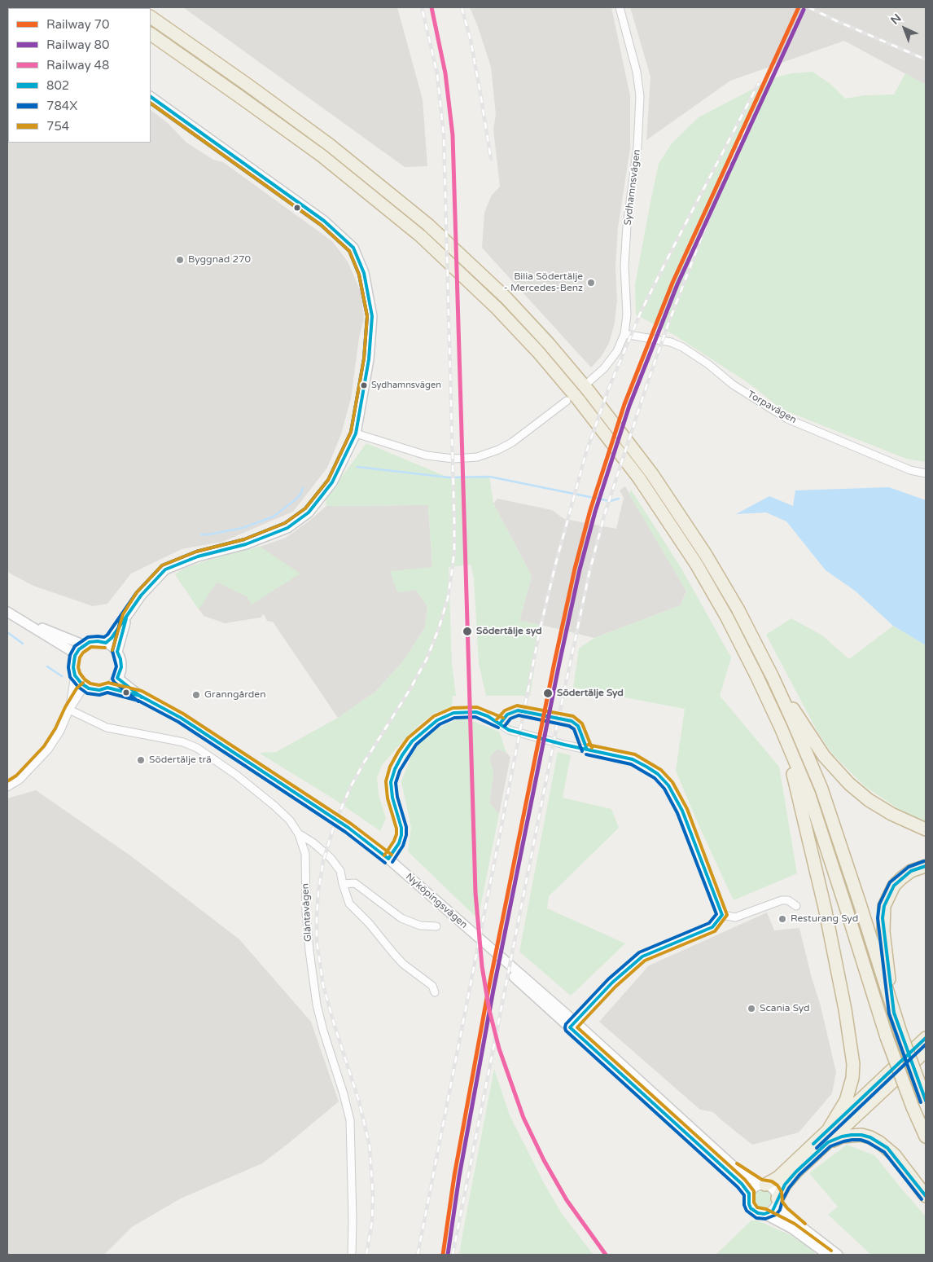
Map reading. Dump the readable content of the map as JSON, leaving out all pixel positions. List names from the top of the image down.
{
  "streets": {
    "main road": ["Nyköpingsvägen"],
    "street": ["Sydhamnsvägen", "Torpavägen", "Gläntavägen"]
  },
  "crossings": [
    ["Sydhamnsvägen", "Torpavägen"]
  ],
  "places": [
    "Byggnad 270",
    "Bilia Södertälje - Mercedes-Benz",
    "Sydhamnsvägen",
    "Södertälje syd",
    "Södertälje Syd",
    "Granngården",
    "Södertälje trä",
    "Resturang Syd",
    "Scania Syd"
  ],
  "lines": [
    "rail line 70",
    "rail line 48",
    "rail line 80",
    "transit line 802",
    "transit line 784X",
    "transit line 754"
  ],
  "legend": [
    "Railway 70",
    "Railway 80",
    "Railway 48",
    "802",
    "784X",
    "754"
  ],
  "north": "top left"
}
